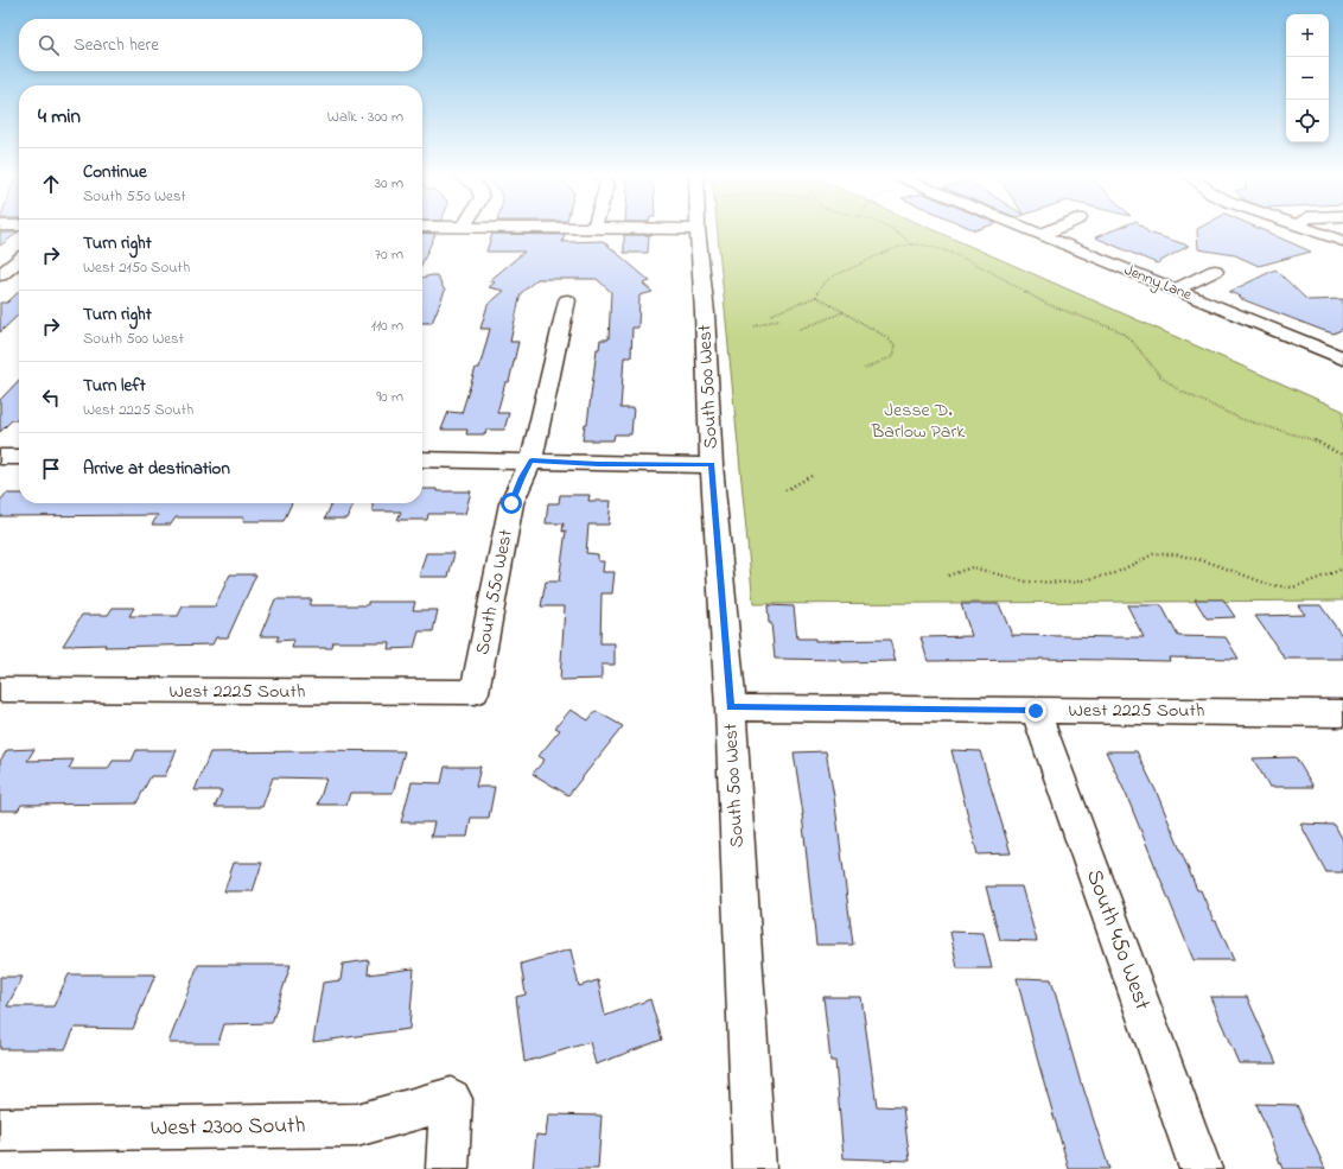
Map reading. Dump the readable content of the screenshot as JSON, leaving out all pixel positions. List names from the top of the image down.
{
  "streets": {
    "street": [
      "Jenny Lane",
      "South 500 West",
      "South 550 West",
      "West 2225 South",
      "South 450 West",
      "West 2300 South"
    ]
  },
  "crossings": [
    ["South 500 West", "West 2225 South"],
    ["South 550 West", "West 2225 South"],
    ["West 2225 South", "South 450 West"]
  ],
  "parks": ["Jesse D. Barlow Park"],
  "page": {
    "map_buttons": ["+", "−"],
    "search": "Search here",
    "heading": ["4 min", "Walk · 300 m"],
    "list": [
      ["Continue", "South 550 West", "30 m"],
      ["Turn right", "West 2150 South", "70 m"],
      ["Turn right", "South 500 West", "110 m"],
      ["Turn left", "West 2225 South", "90 m"],
      "Arrive at destination"
    ]
  }
}
